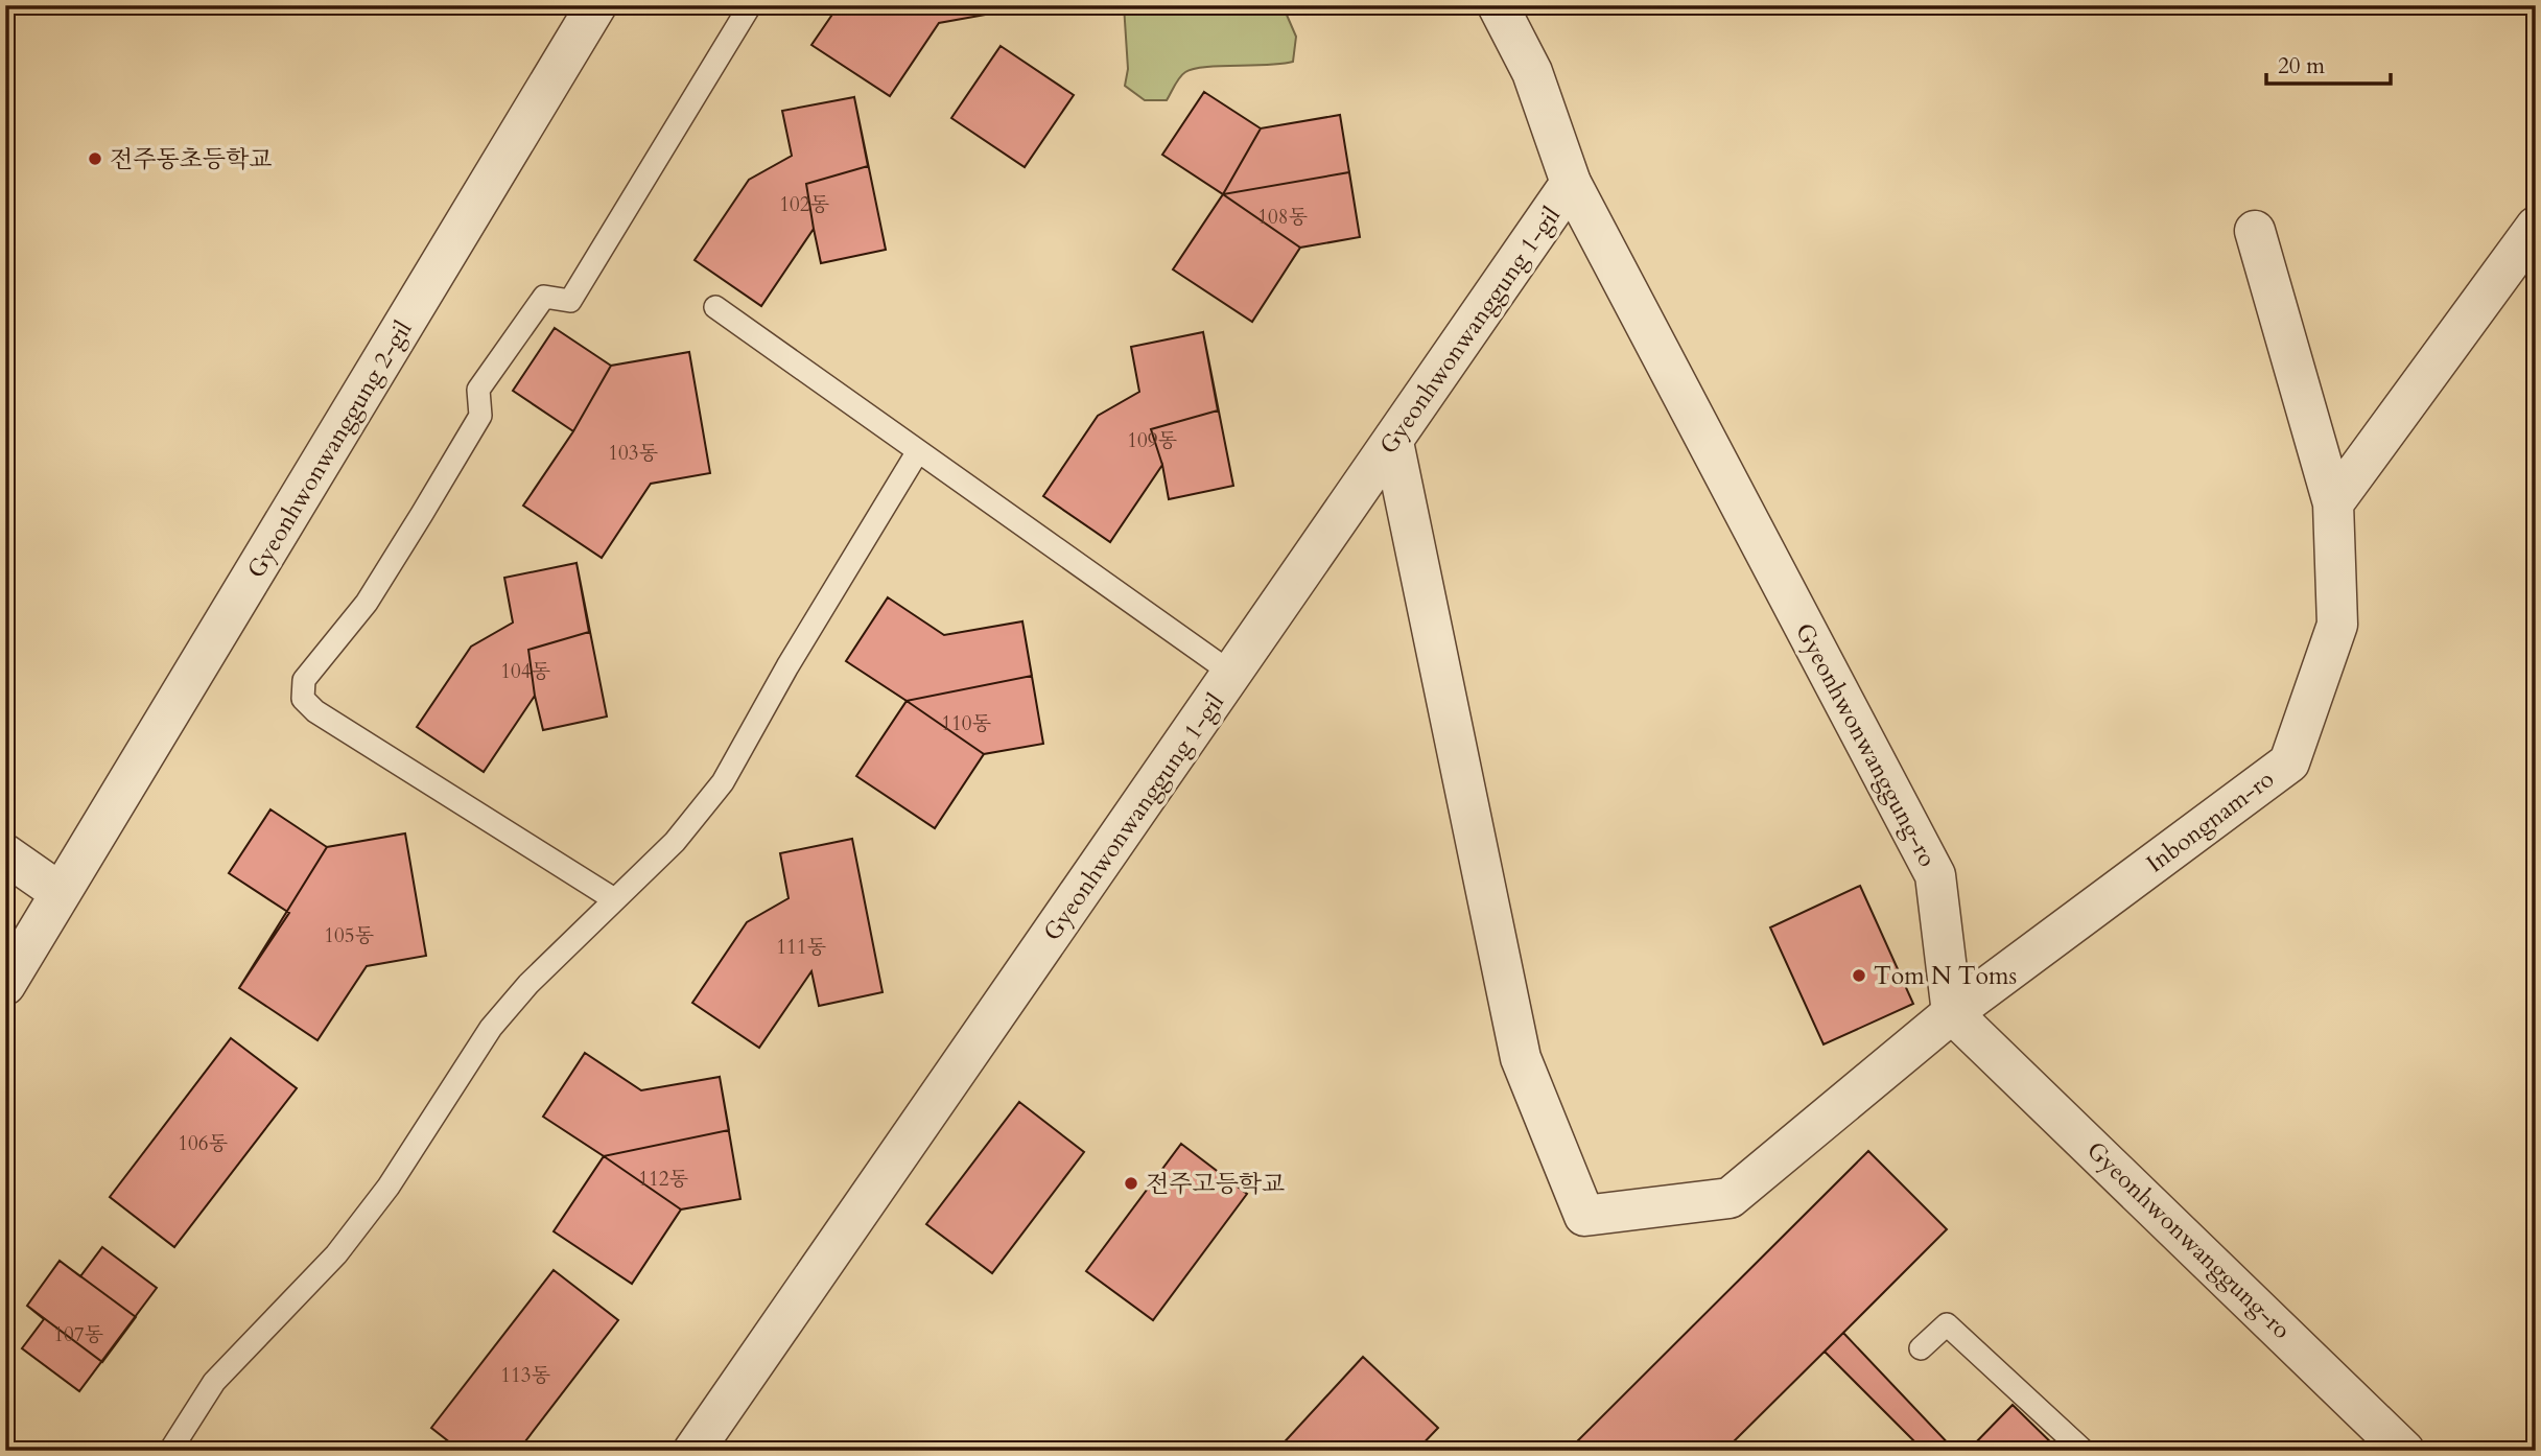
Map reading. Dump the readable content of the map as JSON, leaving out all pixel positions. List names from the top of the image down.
{
  "streets": {
    "street": [
      "Gyeonhwonwanggung 1-gil",
      "Gyeonhwonwanggung 2-gil",
      "Gyeonhwonwanggung-ro",
      "Inbongnam-ro"
    ]
  },
  "crossings": [
    ["Gyeonhwonwanggung 1-gil", "Gyeonhwonwanggung-ro"],
    ["Gyeonhwonwanggung 1-gil", "Inbongnam-ro"],
    ["Gyeonhwonwanggung-ro", "Inbongnam-ro"]
  ],
  "places": ["전주동초등학교", "Tom N Toms", "전주고등학교"],
  "house_numbers": [
    "102동",
    "108동",
    "109동",
    "103동",
    "104동",
    "110동",
    "105동",
    "111동",
    "106동",
    "112동",
    "107동",
    "113동"
  ],
  "scale_bar": "20 m"
}
